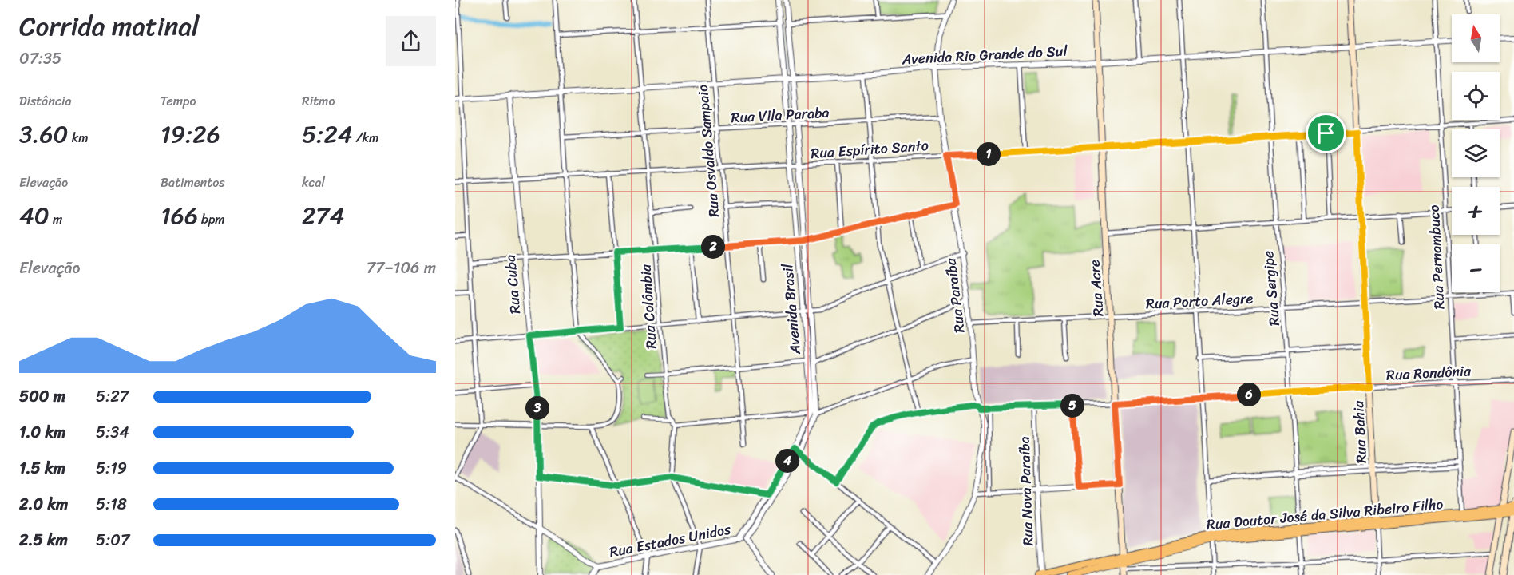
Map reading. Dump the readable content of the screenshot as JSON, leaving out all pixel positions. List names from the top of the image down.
{
  "streets": {
    "main road": ["Rua Acre", "Rua Bahia", "Rua Doutor José da Silva Ribeiro Filho"],
    "street": [
      "Avenida Rio Grande do Sul",
      "Rua Vila Paraba",
      "Rua Espírito Santo",
      "Rua Osvaldo Sampaio",
      "Rua Pernambuco",
      "Rua Cuba",
      "Rua Sergipe",
      "Rua Paraíba",
      "Rua Porto Alegre",
      "Rua Colômbia",
      "Avenida Brasil",
      "Rua Rondônia",
      "Rua Nova Paraíba",
      "Rua Estados Unidos"
    ]
  },
  "crossings": [
    ["Avenida Rio Grande do Sul", "Rua Osvaldo Sampaio"],
    ["Avenida Rio Grande do Sul", "Rua Pernambuco"],
    ["Avenida Rio Grande do Sul", "Rua Cuba"],
    ["Avenida Rio Grande do Sul", "Rua Acre"],
    ["Avenida Rio Grande do Sul", "Rua Sergipe"],
    ["Avenida Rio Grande do Sul", "Rua Paraíba"],
    ["Avenida Rio Grande do Sul", "Rua Colômbia"],
    ["Avenida Rio Grande do Sul", "Avenida Brasil"],
    ["Avenida Rio Grande do Sul", "Rua Bahia"],
    ["Rua Vila Paraba", "Rua Osvaldo Sampaio"],
    ["Rua Vila Paraba", "Rua Paraíba"],
    ["Rua Vila Paraba", "Rua Colômbia"],
    ["Rua Vila Paraba", "Avenida Brasil"],
    ["Rua Espírito Santo", "Rua Osvaldo Sampaio"],
    ["Rua Espírito Santo", "Rua Pernambuco"],
    ["Rua Espírito Santo", "Rua Cuba"],
    ["Rua Espírito Santo", "Rua Acre"],
    ["Rua Espírito Santo", "Rua Sergipe"],
    ["Rua Espírito Santo", "Rua Paraíba"],
    ["Rua Espírito Santo", "Rua Colômbia"],
    ["Rua Espírito Santo", "Avenida Brasil"],
    ["Rua Espírito Santo", "Rua Bahia"],
    ["Rua Pernambuco", "Rua Porto Alegre"],
    ["Rua Pernambuco", "Rua Rondônia"],
    ["Rua Pernambuco", "Rua Doutor José da Silva Ribeiro Filho"],
    ["Rua Acre", "Rua Porto Alegre"],
    ["Rua Acre", "Rua Rondônia"],
    ["Rua Acre", "Rua Doutor José da Silva Ribeiro Filho"],
    ["Rua Sergipe", "Rua Porto Alegre"],
    ["Rua Sergipe", "Rua Rondônia"],
    ["Rua Sergipe", "Rua Doutor José da Silva Ribeiro Filho"],
    ["Rua Paraíba", "Rua Porto Alegre"],
    ["Rua Paraíba", "Rua Rondônia"],
    ["Rua Porto Alegre", "Rua Bahia"],
    ["Avenida Brasil", "Rua Estados Unidos"],
    ["Rua Rondônia", "Rua Bahia"],
    ["Rua Rondônia", "Rua Nova Paraíba"],
    ["Rua Bahia", "Rua Doutor José da Silva Ribeiro Filho"],
    ["Rua Nova Paraíba", "Rua Doutor José da Silva Ribeiro Filho"]
  ],
  "north": "top",
  "page": {
    "heading": ["Corrida matinal", "07:35"],
    "map_buttons": ["+", "−"],
    "stats": [
      ["Distância", "3.60 km"],
      ["Tempo", "19:26"],
      ["Ritmo", "5:24 /km"],
      ["Elevação", "40 m"],
      ["Batimentos", "166 bpm"],
      ["kcal", "274"]
    ],
    "pins": [
      "1",
      "2",
      "6",
      "5",
      "3",
      "4"
    ],
    "chart": ["Elevação", "77–106 m"],
    "list": [
      {
        "name": "500 m",
        "note": "5:27"
      },
      {
        "name": "1.0 km",
        "note": "5:34"
      },
      {
        "name": "1.5 km",
        "note": "5:19"
      },
      {
        "name": "2.0 km",
        "note": "5:18"
      },
      {
        "name": "2.5 km",
        "note": "5:07"
      }
    ]
  }
}
